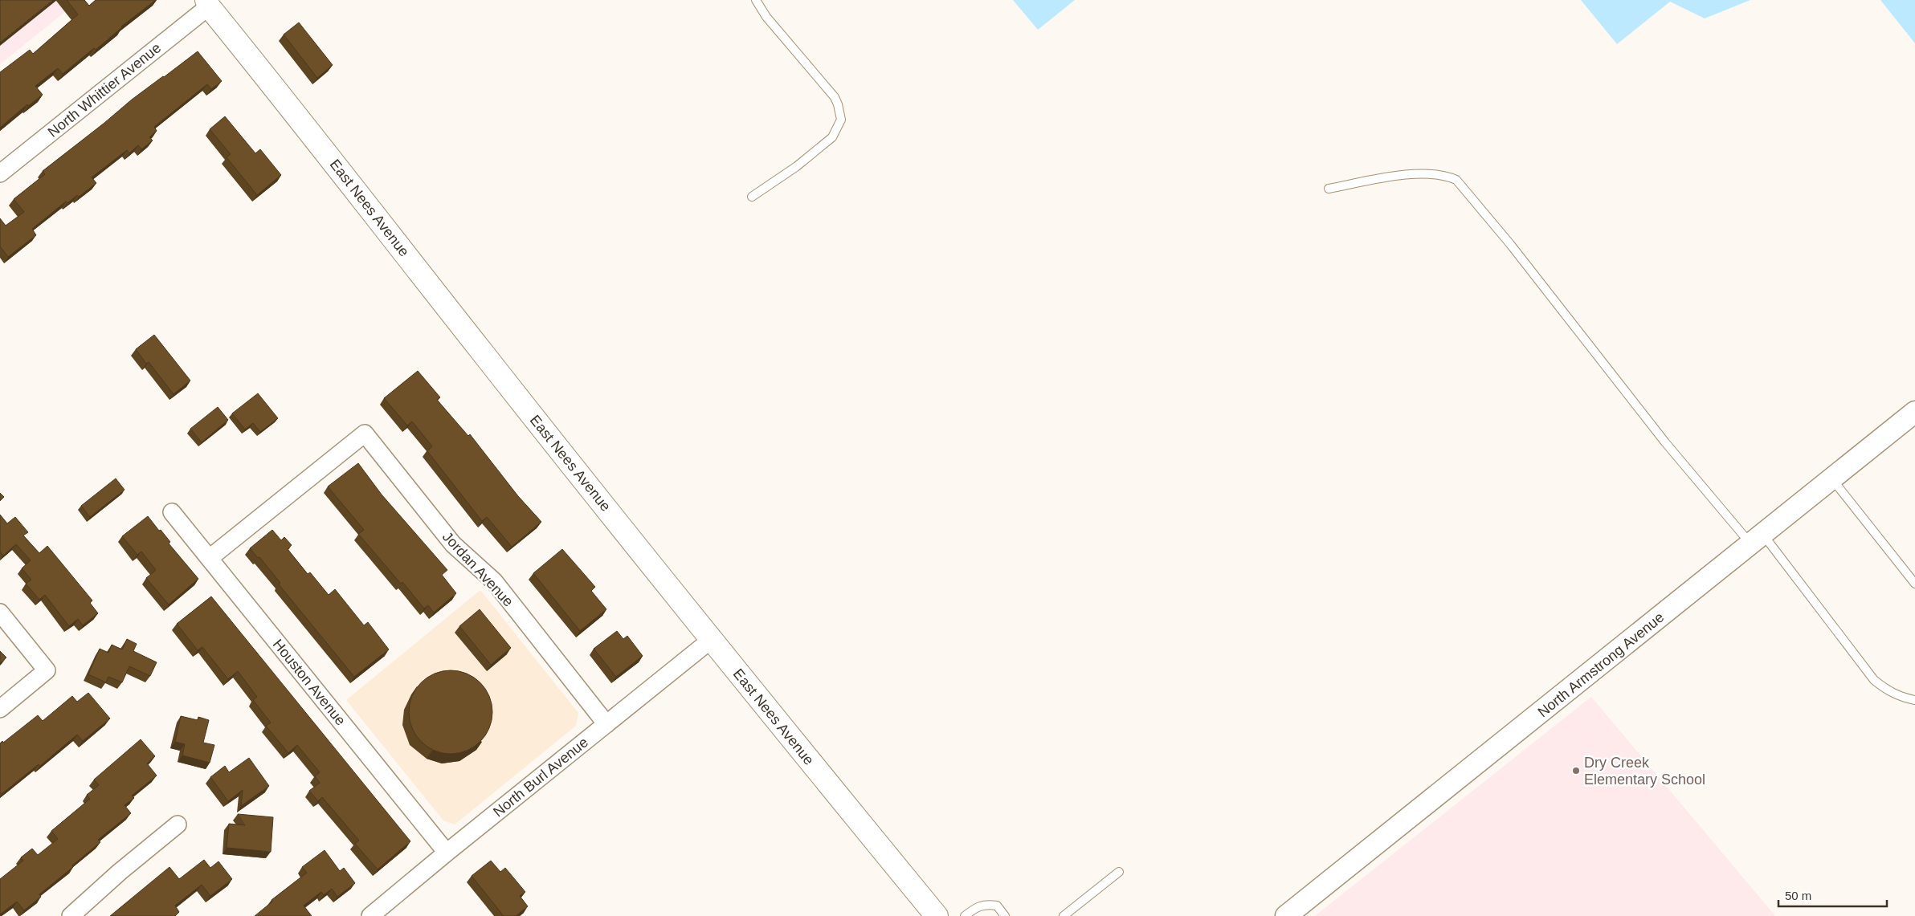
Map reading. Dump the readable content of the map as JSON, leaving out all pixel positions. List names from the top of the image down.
{
  "streets": {
    "main road": ["East Nees Avenue"],
    "street": [
      "North Whittier Avenue",
      "Jordan Avenue",
      "North Armstrong Avenue",
      "Houston Avenue",
      "North Burl Avenue"
    ]
  },
  "crossings": [
    ["North Whittier Avenue", "East Nees Avenue"],
    ["East Nees Avenue", "North Burl Avenue"],
    ["Jordan Avenue", "Houston Avenue"],
    ["Jordan Avenue", "North Burl Avenue"],
    ["Houston Avenue", "North Burl Avenue"]
  ],
  "places": ["Dry Creek Elementary School"],
  "scale_bar": "50 m"
}
